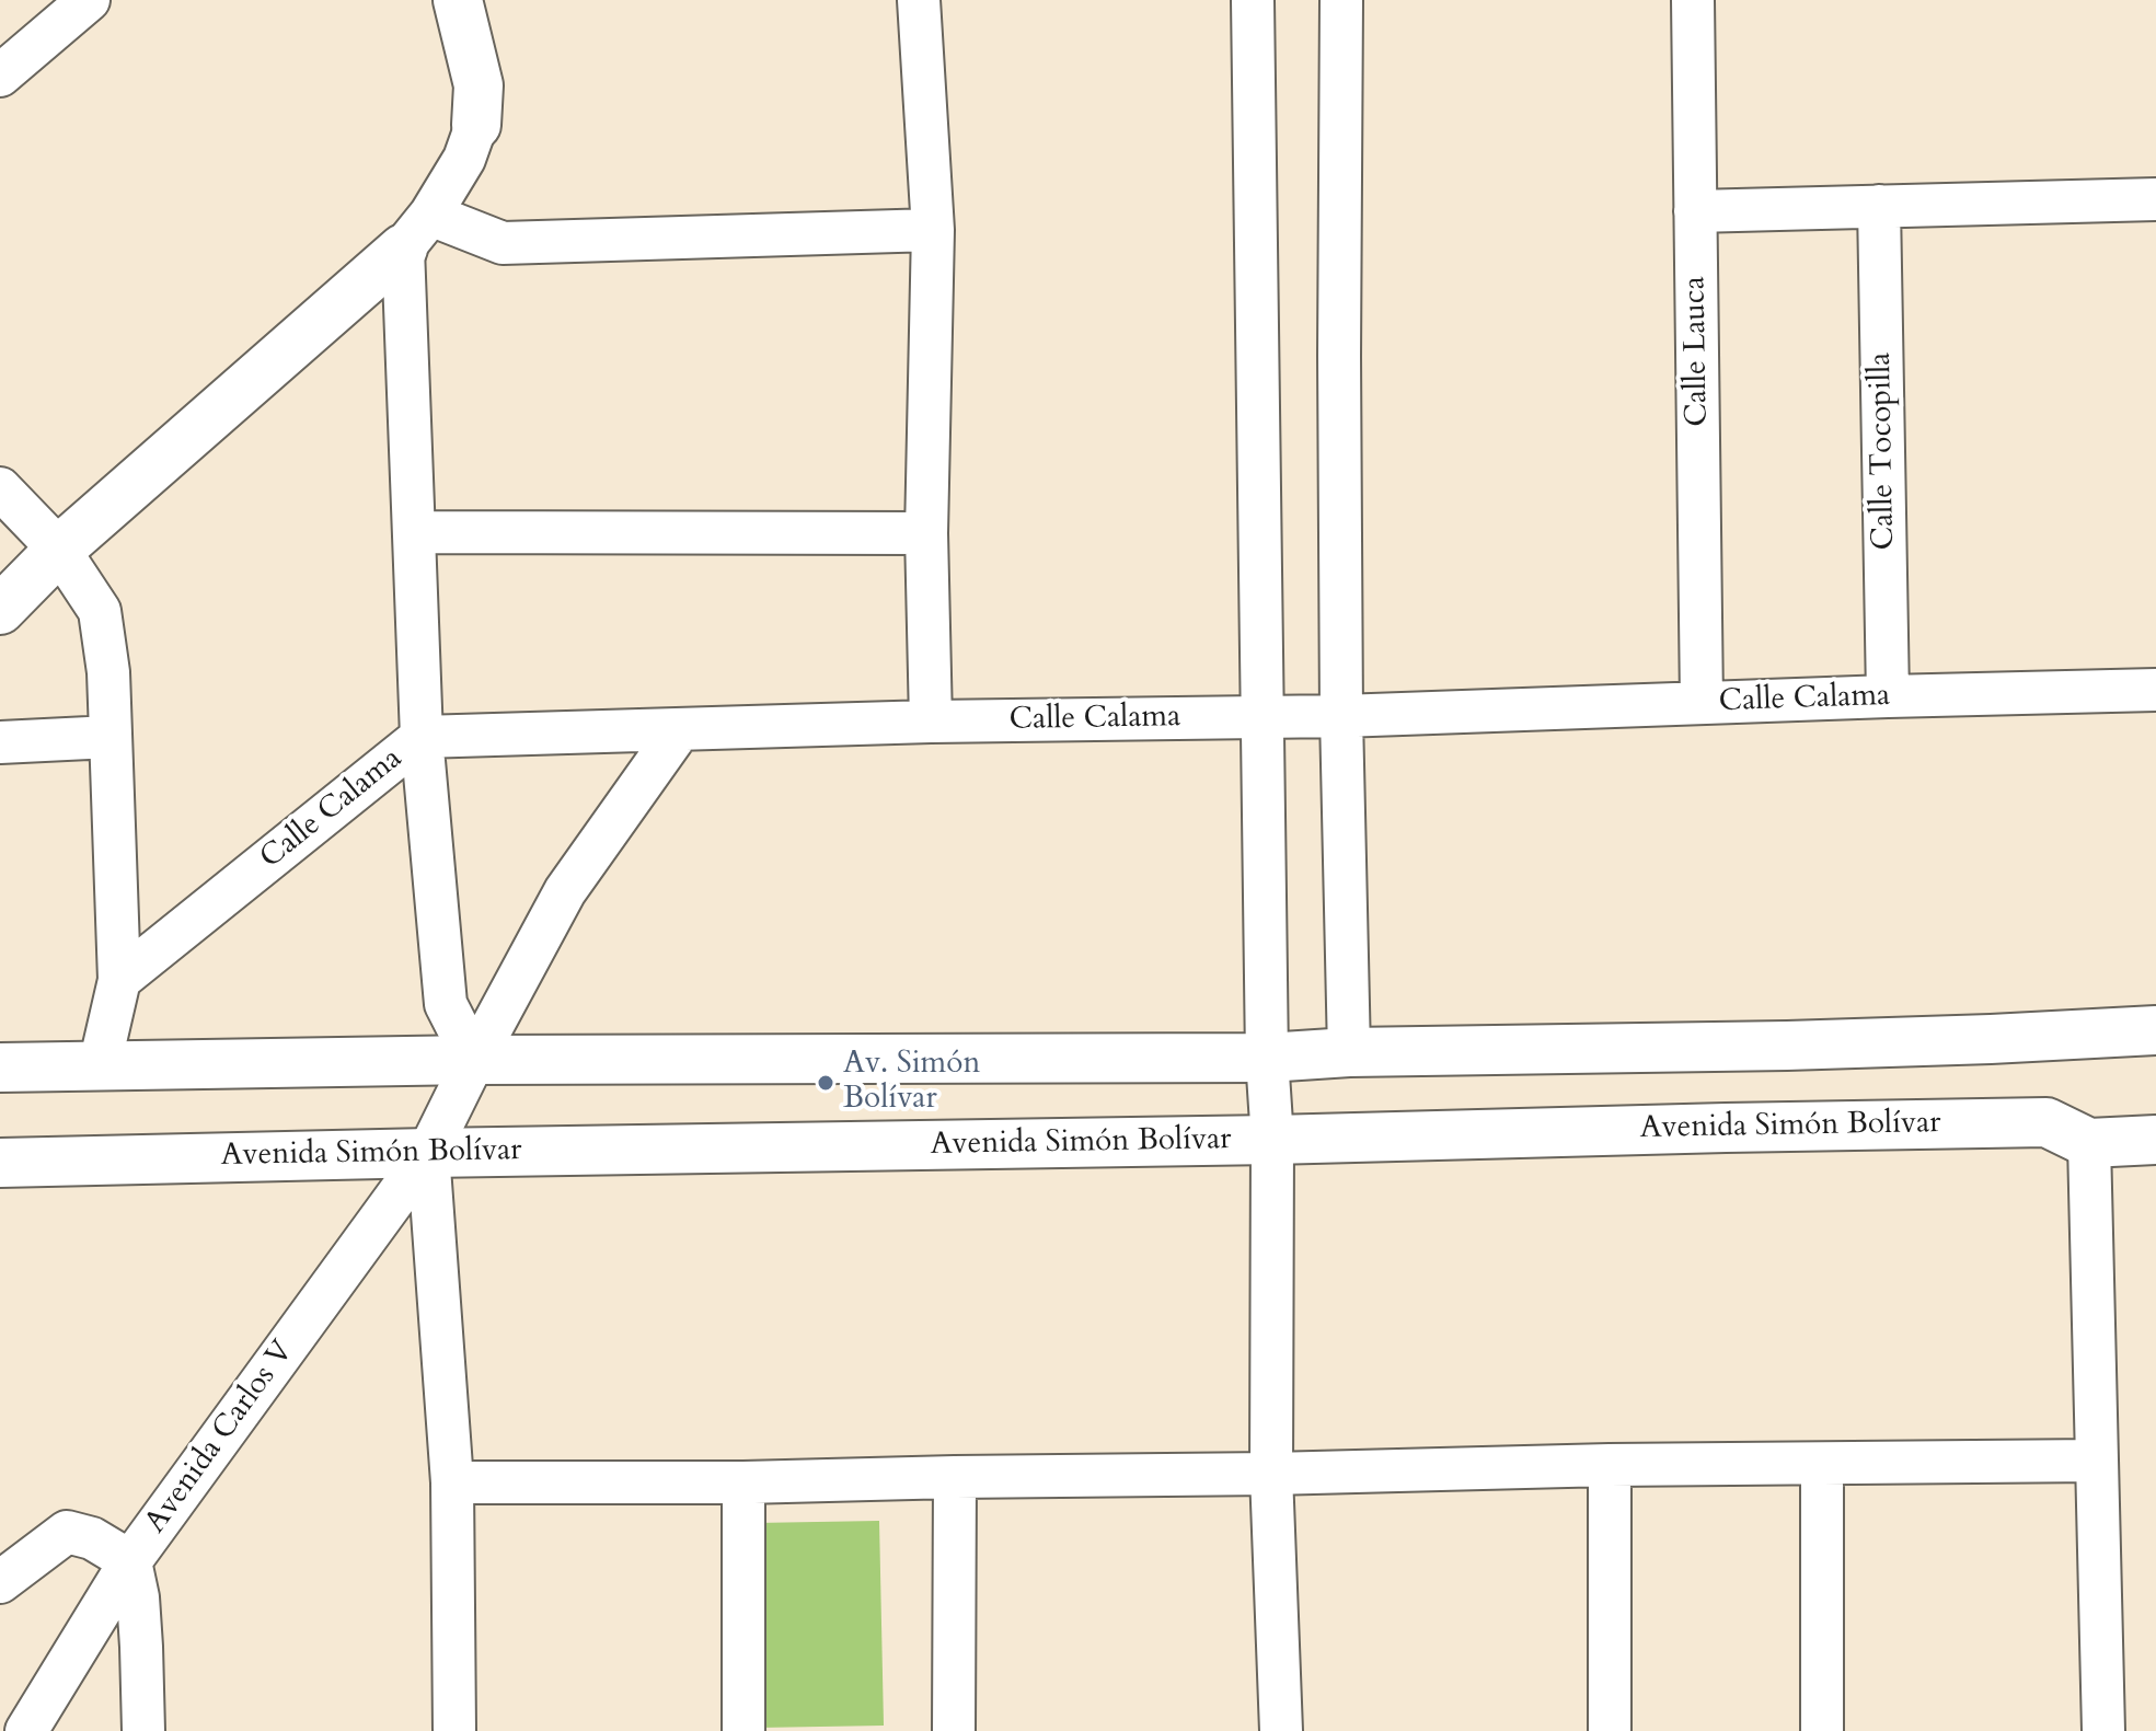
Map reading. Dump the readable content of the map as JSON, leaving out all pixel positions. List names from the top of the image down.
{
  "streets": {
    "street": [
      "Calle Lauca",
      "Calle Tocopilla",
      "Calle Calama",
      "Avenida Simón Bolívar",
      "Avenida Carlos V"
    ]
  },
  "crossings": [
    ["Calle Lauca", "Calle Calama"],
    ["Calle Tocopilla", "Calle Calama"],
    ["Calle Calama", "Avenida Carlos V"],
    ["Avenida Simón Bolívar", "Avenida Carlos V"]
  ],
  "places": ["Av. Simón Bolívar"]
}
